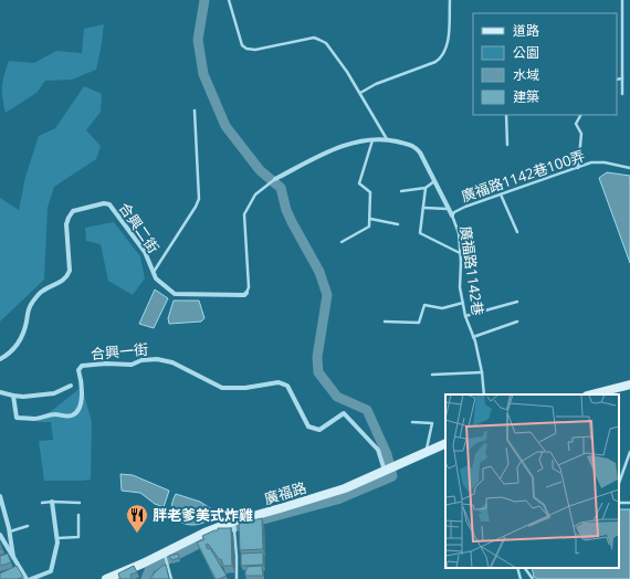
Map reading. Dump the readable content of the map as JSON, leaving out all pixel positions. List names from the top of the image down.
{
  "streets": {
    "street": [
      "合興二街",
      "廣福路1142巷",
      "合興一街",
      "廣福路"
    ],
    "lane": ["廣福路1142巷100弄"]
  },
  "crossings": [
    ["廣福路1142巷100弄", "廣福路1142巷"],
    ["合興一街", "廣福路"]
  ],
  "places": {
    "restaurant": ["胖老爹美式炸雞"]
  },
  "legend": [
    "道路",
    "公園",
    "水域",
    "建築"
  ]
}
